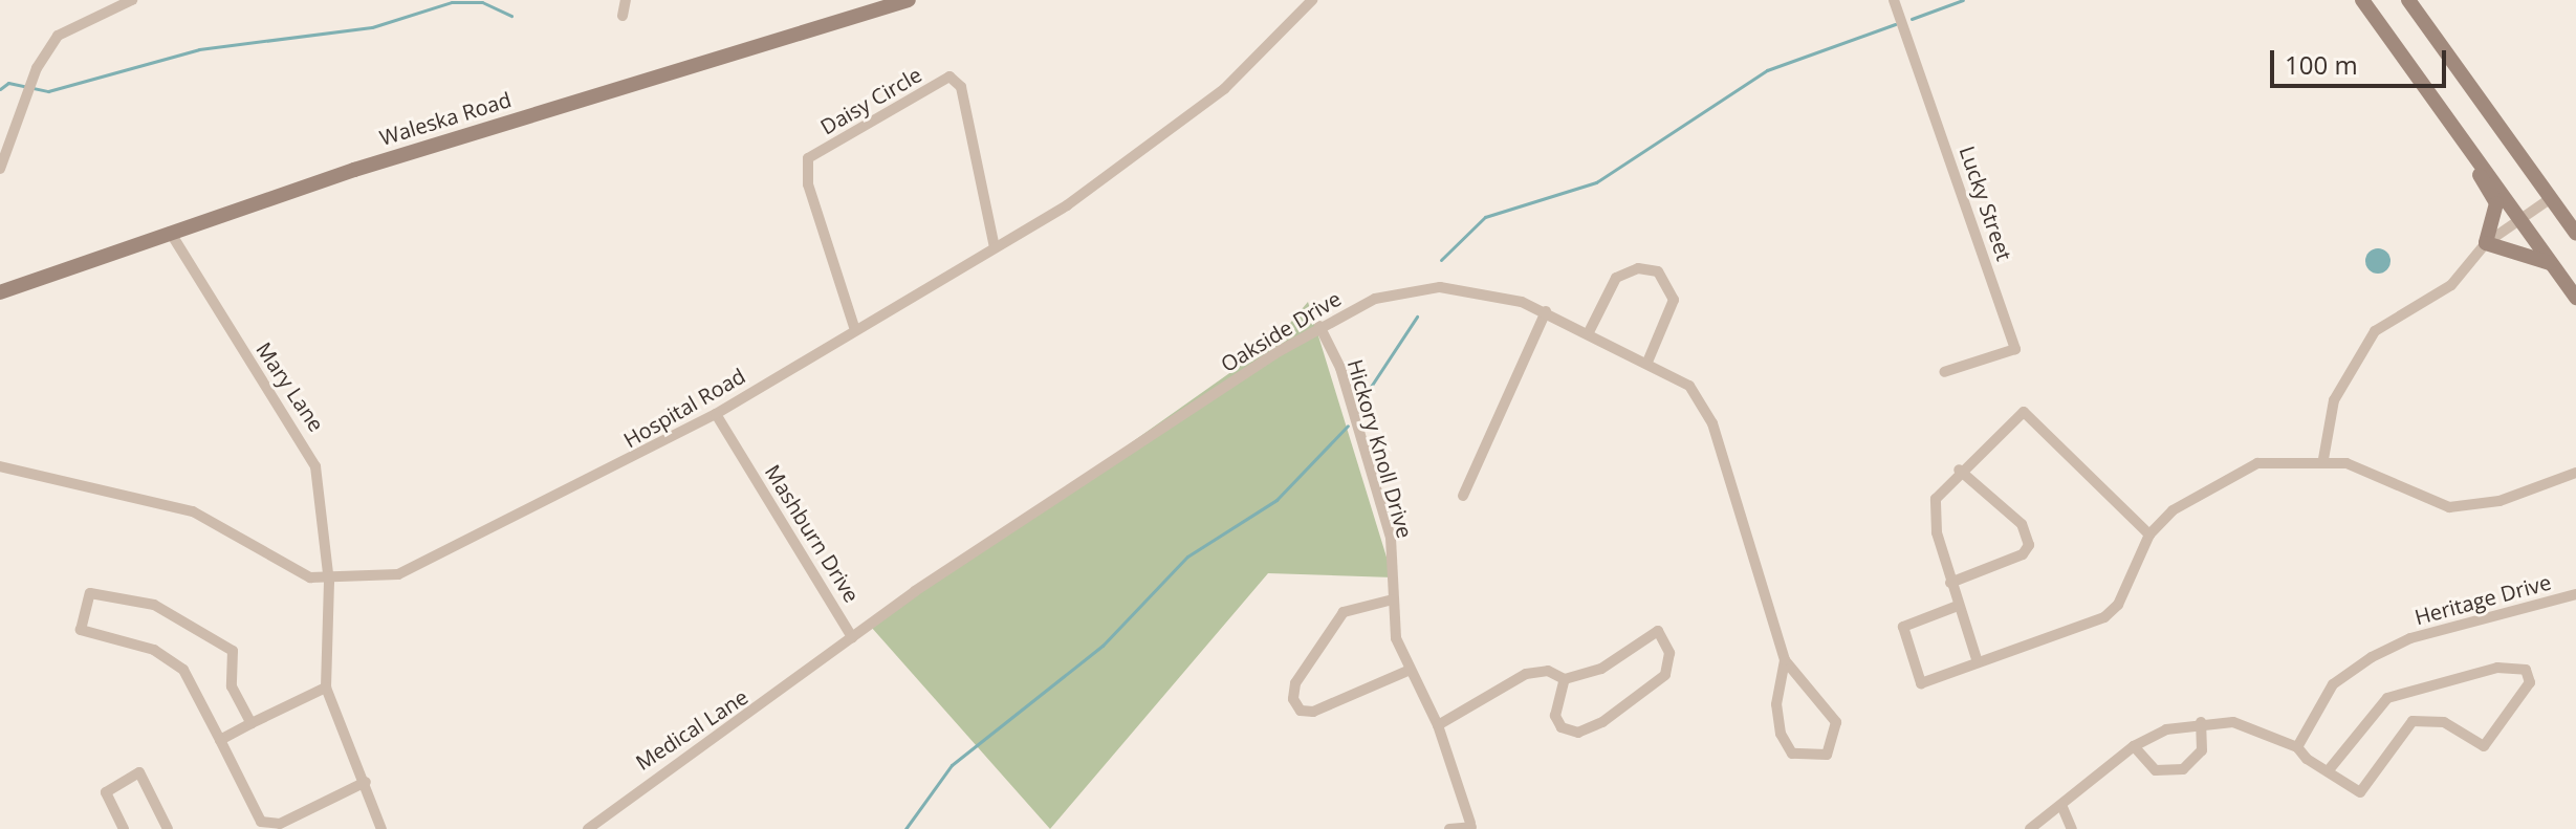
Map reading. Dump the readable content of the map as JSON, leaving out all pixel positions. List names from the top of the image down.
{
  "streets": {
    "main road": ["Waleska Road"],
    "street": [
      "Daisy Circle",
      "Lucky Street",
      "Oakside Drive",
      "Mary Lane",
      "Hospital Road",
      "Hickory Knoll Drive",
      "Mashburn Drive",
      "Heritage Drive",
      "Medical Lane"
    ]
  },
  "crossings": [
    ["Daisy Circle", "Hospital Road"],
    ["Waleska Road", "Mary Lane"],
    ["Oakside Drive", "Hickory Knoll Drive"],
    ["Oakside Drive", "Mashburn Drive"],
    ["Mary Lane", "Hospital Road"],
    ["Hospital Road", "Mashburn Drive"],
    ["Mashburn Drive", "Medical Lane"]
  ],
  "scale_bar": "100 m"
}
